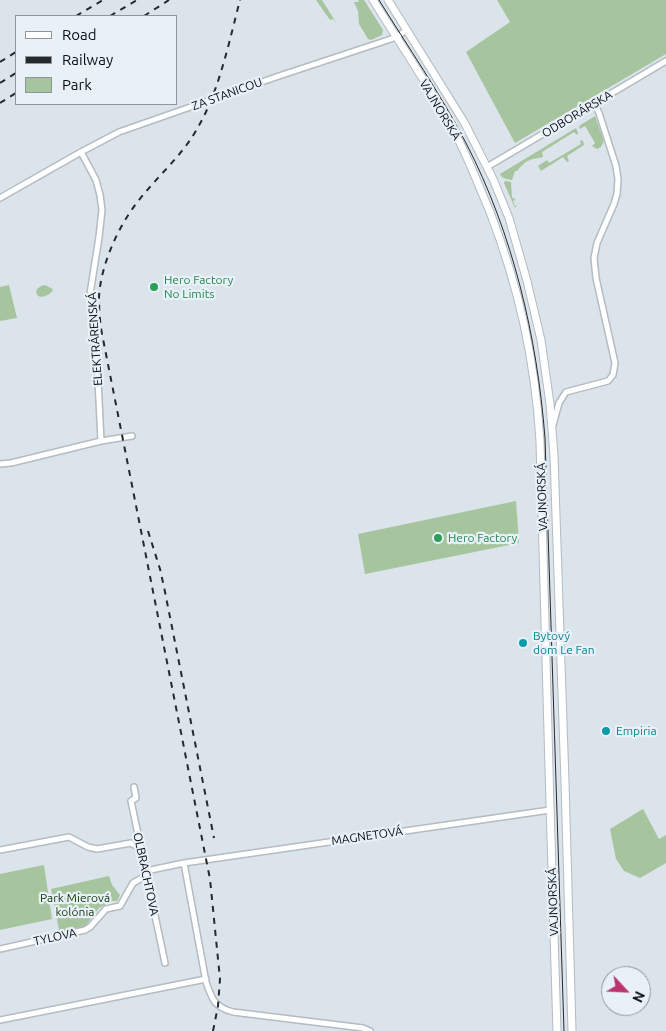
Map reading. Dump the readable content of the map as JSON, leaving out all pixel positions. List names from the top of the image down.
{
  "streets": {
    "main road": ["VAJNORSKÁ"],
    "street": [
      "ZA STANICOU",
      "ODBORÁRSKA",
      "ELEKTRÁRENSKÁ",
      "MAGNETOVÁ",
      "OLBRACHTOVA",
      "TYLOVA"
    ]
  },
  "crossings": [
    ["ZA STANICOU", "VAJNORSKÁ"],
    ["ZA STANICOU", "ELEKTRÁRENSKÁ"],
    ["VAJNORSKÁ", "ODBORÁRSKA"],
    ["VAJNORSKÁ", "MAGNETOVÁ"],
    ["MAGNETOVÁ", "OLBRACHTOVA"],
    ["MAGNETOVÁ", "TYLOVA"],
    ["OLBRACHTOVA", "TYLOVA"]
  ],
  "parks": ["Park Mierová kolónia"],
  "places": [
    "Hero Factory No Limits",
    "Hero Factory",
    "Bytový dom Le Fan",
    "Empiria"
  ],
  "legend": ["Road", "Railway", "Park"],
  "north": "bottom right"
}
